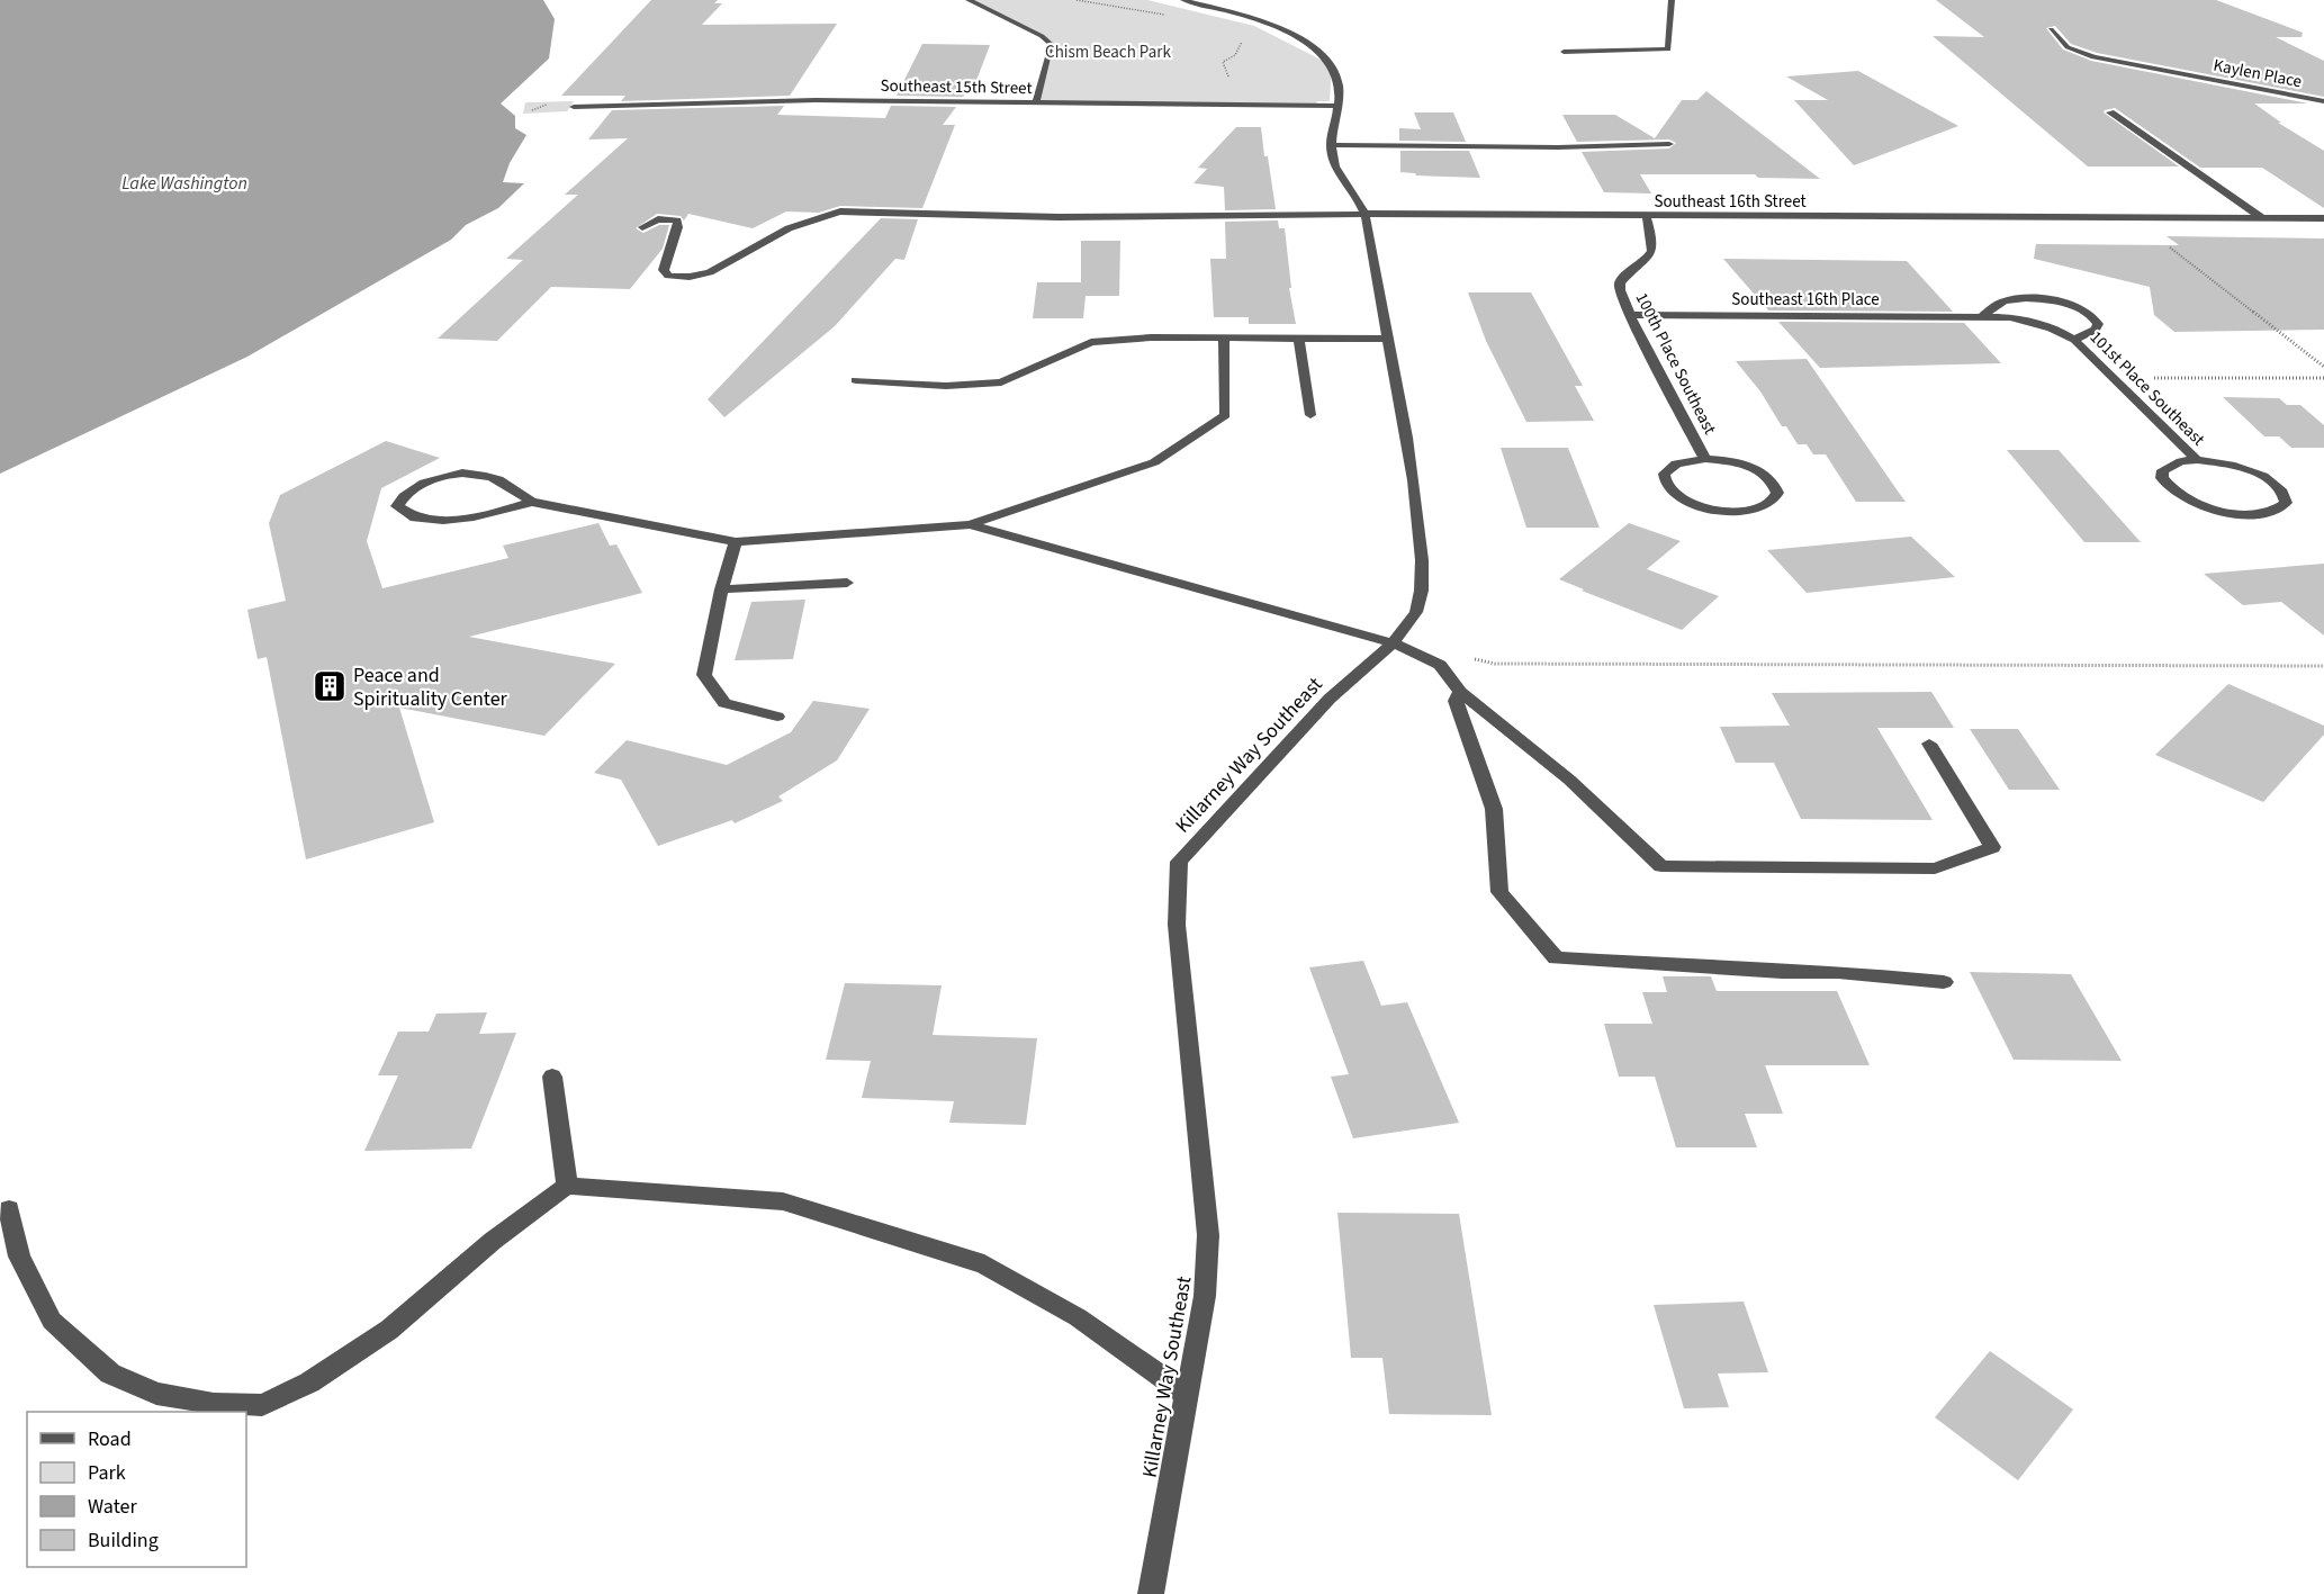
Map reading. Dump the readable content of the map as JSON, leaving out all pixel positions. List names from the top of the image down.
{
  "streets": {
    "street": [
      "Kaylen Place",
      "Southeast 15th Street",
      "Southeast 16th Street",
      "Southeast 16th Place",
      "100th Place Southeast",
      "101st Place Southeast",
      "Killarney Way Southeast"
    ]
  },
  "crossings": [
    ["Southeast 15th Street", "Killarney Way Southeast"],
    ["Southeast 16th Street", "100th Place Southeast"],
    ["Southeast 16th Street", "Killarney Way Southeast"],
    ["Southeast 16th Place", "100th Place Southeast"],
    ["Southeast 16th Place", "101st Place Southeast"]
  ],
  "water": ["Lake Washington"],
  "parks": ["Chism Beach Park"],
  "places": {
    "building": ["Peace and Spirituality Center"]
  },
  "legend": [
    "Road",
    "Park",
    "Water",
    "Building"
  ]
}
